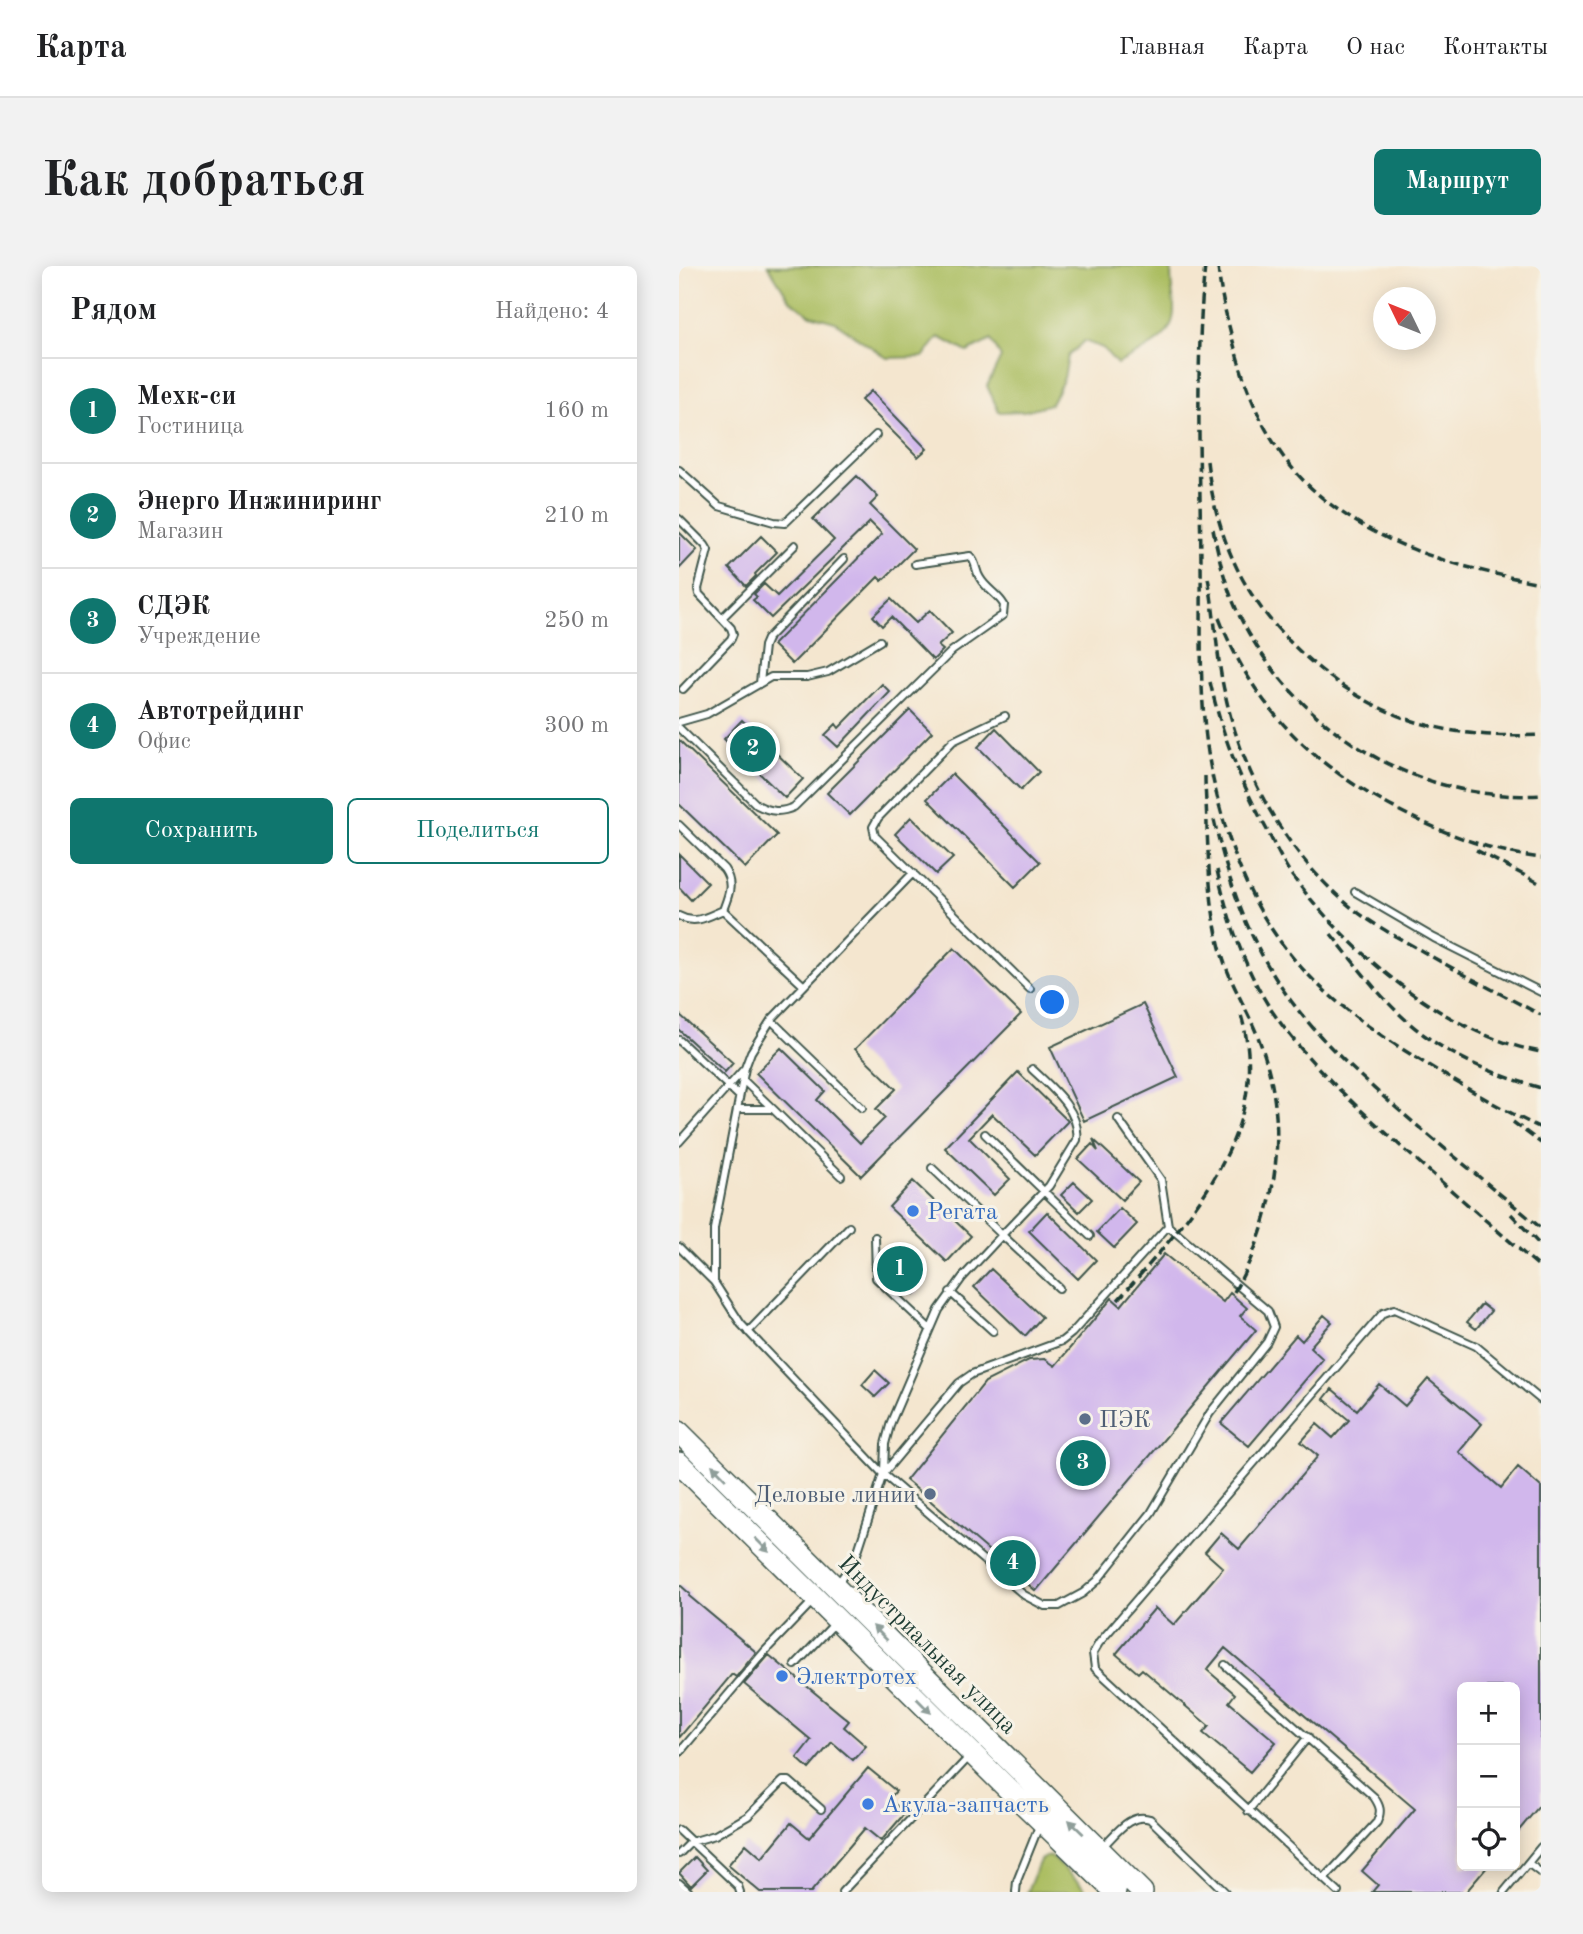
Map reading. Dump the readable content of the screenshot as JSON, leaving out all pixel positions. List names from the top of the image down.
{
  "streets": {
    "main road": ["Индустриальная улица"]
  },
  "places": [
    "Регата",
    "ПЭК",
    "Деловые линии",
    "Электротех",
    "Акула-запчасть"
  ],
  "north": "top left",
  "page": {
    "header": "Карта",
    "nav": [
      "Главная",
      "Карта",
      "О нас",
      "Контакты"
    ],
    "buttons": [
      "Маршрут",
      ["Сохранить", "Поделиться"]
    ],
    "title": "Как добраться",
    "heading": ["Рядом", "Найдено: 4"],
    "list": [
      {
        "mark": "1",
        "name": "Мехк-си",
        "note": "Гостиница",
        "value": "160 m"
      },
      {
        "mark": "2",
        "name": "Энерго Инжиниринг",
        "note": "Магазин",
        "value": "210 m"
      },
      {
        "mark": "3",
        "name": "СДЭК",
        "note": "Учреждение",
        "value": "250 m"
      },
      {
        "mark": "4",
        "name": "Автотрейдинг",
        "note": "Офис",
        "value": "300 m"
      }
    ],
    "pins": [
      "2",
      "1",
      "3",
      "4"
    ],
    "map_buttons": ["+", "−"]
  }
}
